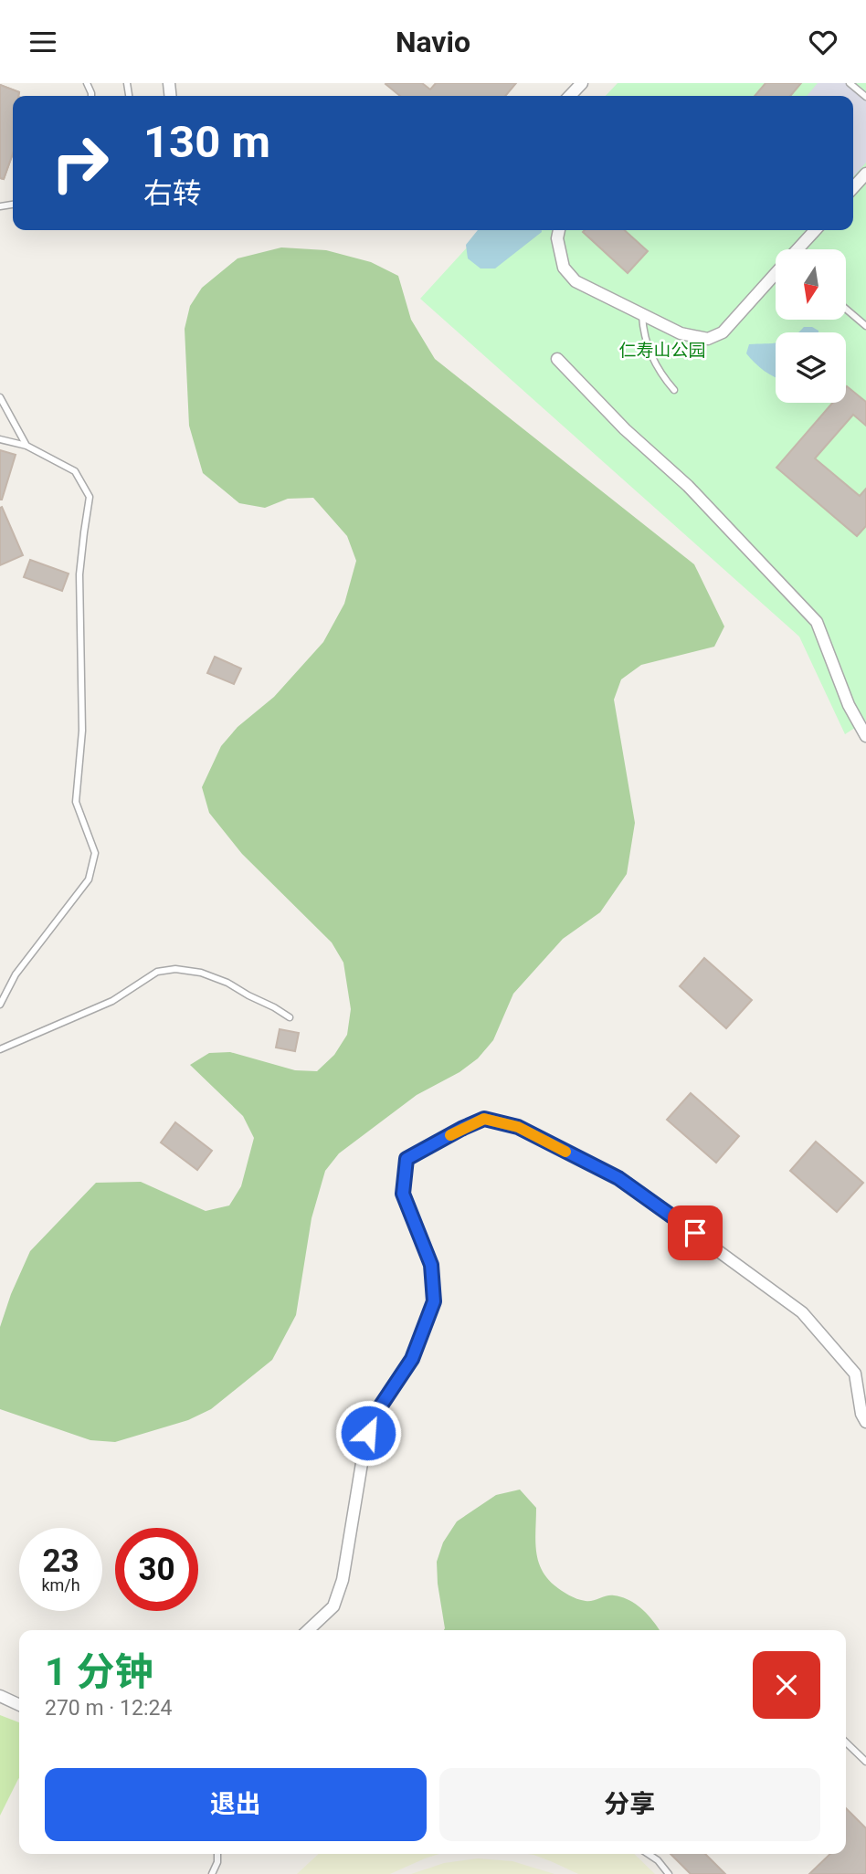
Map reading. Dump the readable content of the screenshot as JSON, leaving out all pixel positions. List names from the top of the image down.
{
  "parks": ["仁寿山公园"],
  "north": "bottom",
  "page": {
    "header": "Navio",
    "turn": ["130 m", "右转"],
    "speed": "23 km/h",
    "limit": "30",
    "heading": ["1 分钟", "270 m · 12:24"],
    "buttons": ["退出", "分享"]
  }
}
